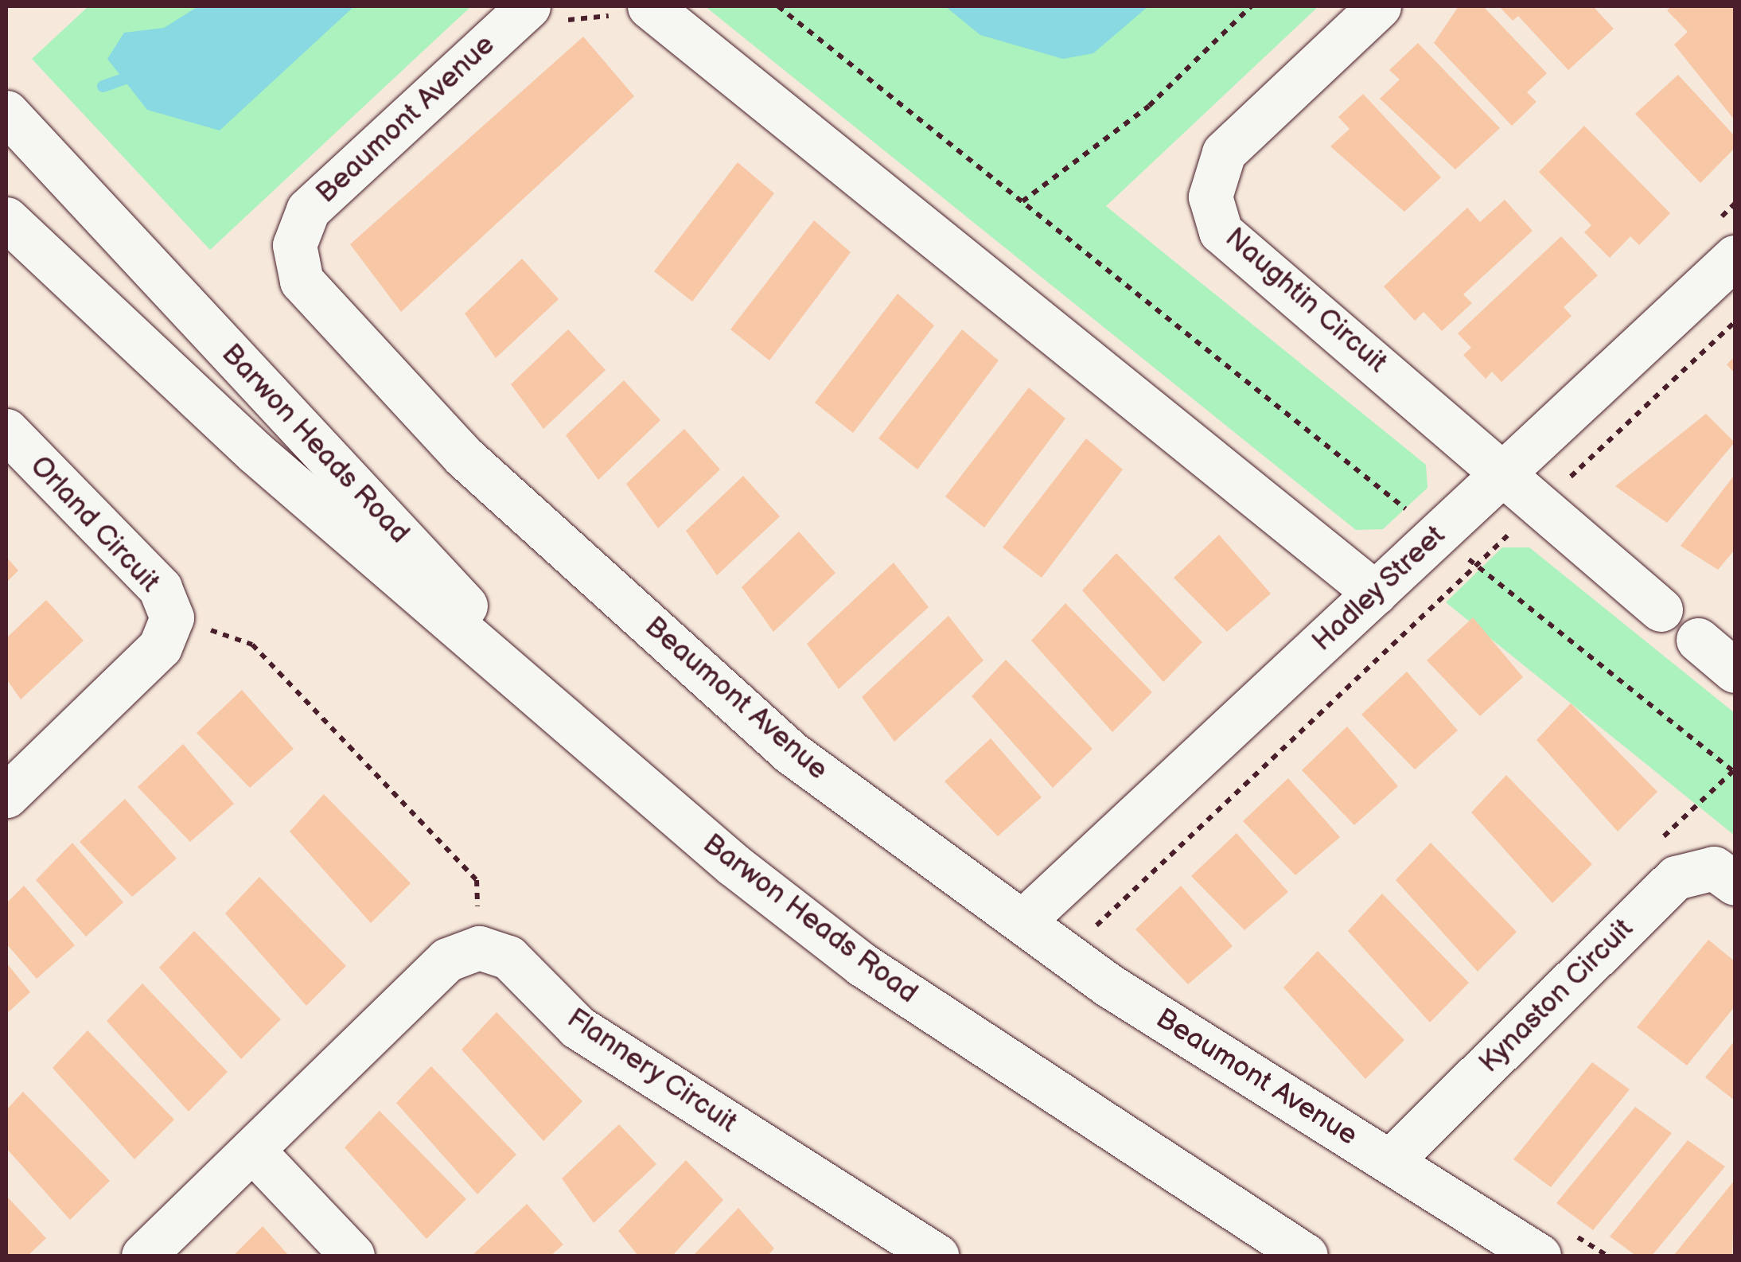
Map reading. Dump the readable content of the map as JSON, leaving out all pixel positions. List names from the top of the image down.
{
  "streets": {
    "street": [
      "Beaumont Avenue",
      "Naughtin Circuit",
      "Barwon Heads Road",
      "Orland Circuit",
      "Hadley Street",
      "Kynaston Circuit",
      "Flannery Circuit"
    ]
  },
  "crossings": [
    ["Beaumont Avenue", "Hadley Street"],
    ["Beaumont Avenue", "Kynaston Circuit"],
    ["Naughtin Circuit", "Hadley Street"]
  ]
}
